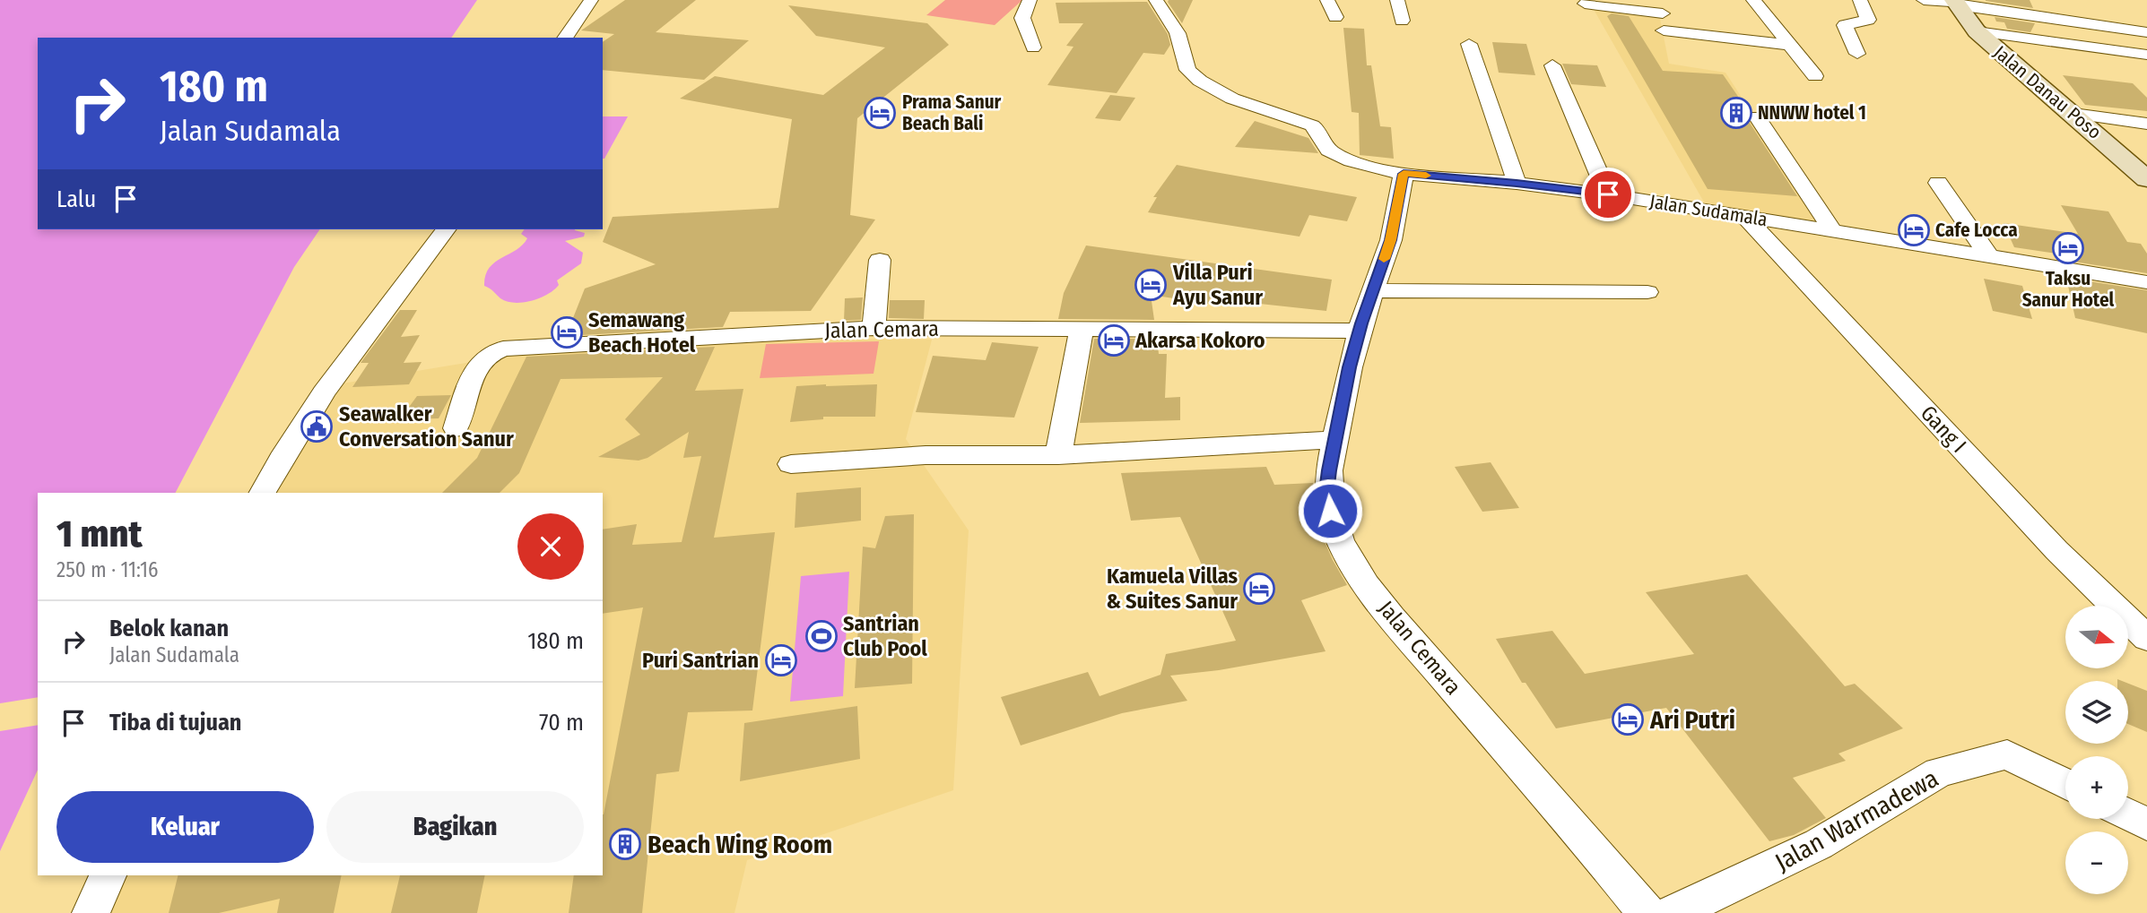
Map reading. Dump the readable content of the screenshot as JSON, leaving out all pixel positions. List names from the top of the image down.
{
  "streets": {
    "street": [
      "Jalan Danau Poso",
      "Jalan Sudamala",
      "Jalan Cemara",
      "Gang I",
      "Jalan Warmadewa"
    ]
  },
  "crossings": [
    ["Jalan Sudamala", "Jalan Cemara"],
    ["Jalan Sudamala", "Gang I"]
  ],
  "places": {
    "hotel": [
      "Prama Sanur Beach Bali",
      "Cafe Locca",
      "Taksu Sanur Hotel",
      "Villa Puri Ayu Sanur",
      "Semawang Beach Hotel",
      "Akarsa Kokoro",
      "Kamuela Villas & Suites Sanur",
      "Puri Santrian",
      "Ari Putri"
    ],
    "building": ["NNWW hotel 1", "Beach Wing Room"],
    "public building": ["Seawalker Conversation Sanur"],
    "sports": ["Santrian Club Pool"]
  },
  "north": "right",
  "page": {
    "turn": ["180 m", "Jalan Sudamala"],
    "then": "Lalu",
    "heading": ["1 mnt", "250 m · 11:16"],
    "list": [
      {
        "name": "Belok kanan",
        "note": "Jalan Sudamala",
        "value": "180 m"
      },
      {
        "name": "Tiba di tujuan",
        "value": "70 m"
      }
    ],
    "map_buttons": ["+", "−"],
    "buttons": ["Keluar", "Bagikan"]
  }
}
